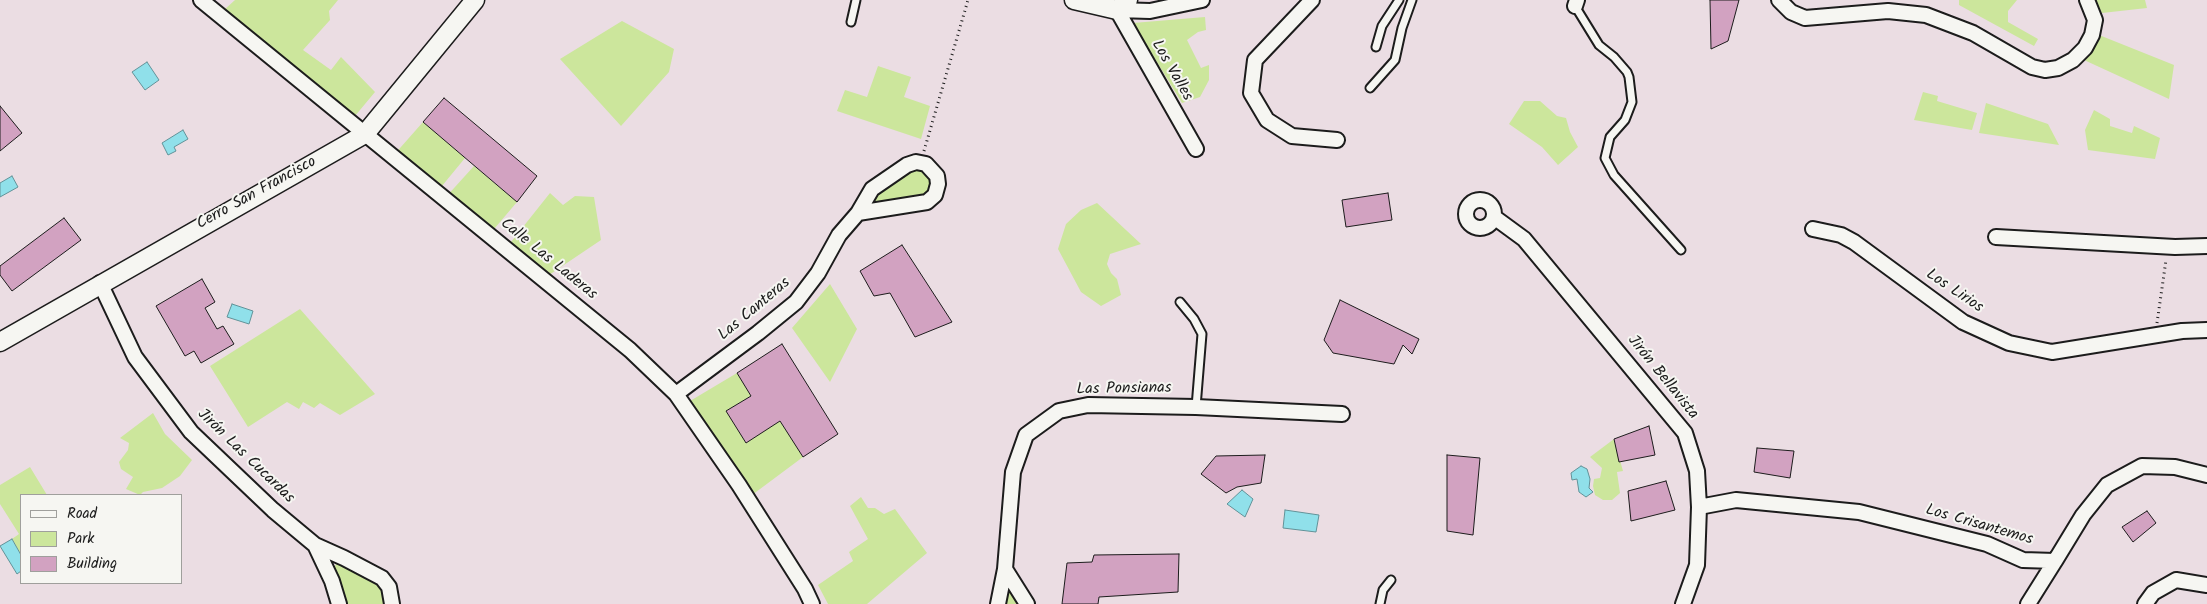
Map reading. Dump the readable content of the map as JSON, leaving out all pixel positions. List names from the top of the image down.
{
  "streets": {
    "street": [
      "Los Valles",
      "Cerro San Francisco",
      "Calle Las Laderas",
      "Los Lirios",
      "Las Canteras",
      "Jirón Bellavista",
      "Las Ponsianas",
      "Jirón Las Cucardas",
      "Los Crisantemos"
    ]
  },
  "crossings": [
    ["Cerro San Francisco", "Calle Las Laderas"],
    ["Cerro San Francisco", "Jirón Las Cucardas"],
    ["Calle Las Laderas", "Las Canteras"],
    ["Jirón Bellavista", "Los Crisantemos"]
  ],
  "legend": ["Road", "Park", "Building"]
}
